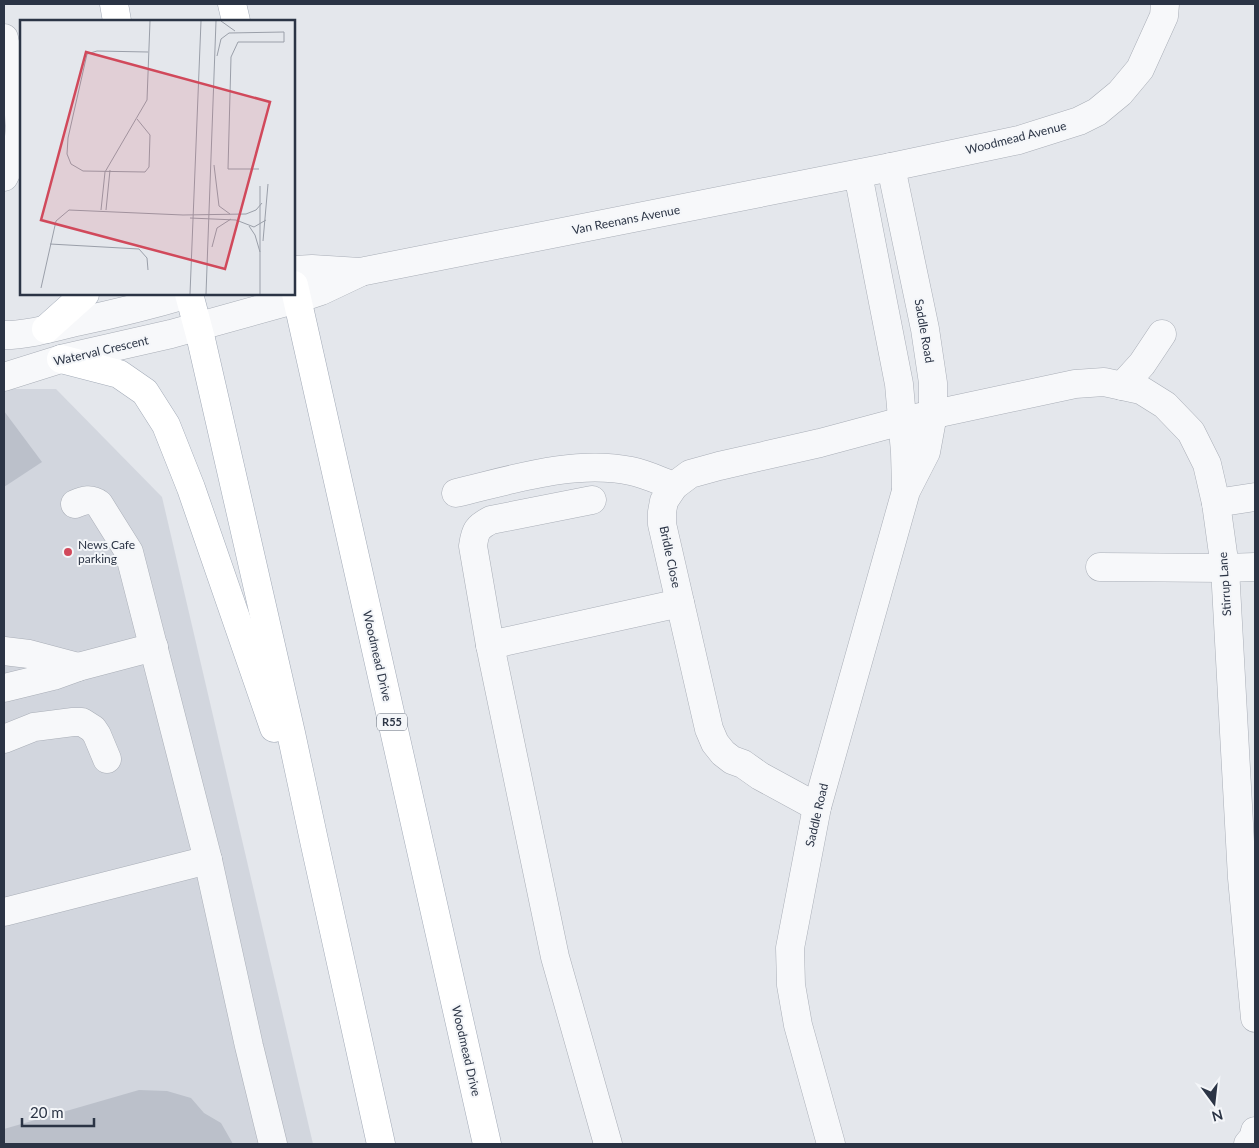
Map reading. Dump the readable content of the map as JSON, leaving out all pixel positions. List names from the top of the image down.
{
  "streets": {
    "main road": ["Woodmead Drive", "R55"],
    "street": [
      "Woodmead Avenue",
      "Van Reenans Avenue",
      "Saddle Road",
      "Waterval Crescent",
      "Bridle Close",
      "Stirrup Lane"
    ]
  },
  "crossings": [
    ["Woodmead Avenue", "Van Reenans Avenue"],
    ["Woodmead Avenue", "Saddle Road"],
    ["Van Reenans Avenue", "Saddle Road"],
    ["Van Reenans Avenue", "Waterval Crescent"],
    ["Van Reenans Avenue", "Woodmead Drive"],
    ["Saddle Road", "Bridle Close"],
    ["Saddle Road", "Stirrup Lane"],
    ["Bridle Close", "Stirrup Lane"]
  ],
  "places": ["News Cafe parking"],
  "scale_bar": "20 m",
  "north": "bottom"
}
